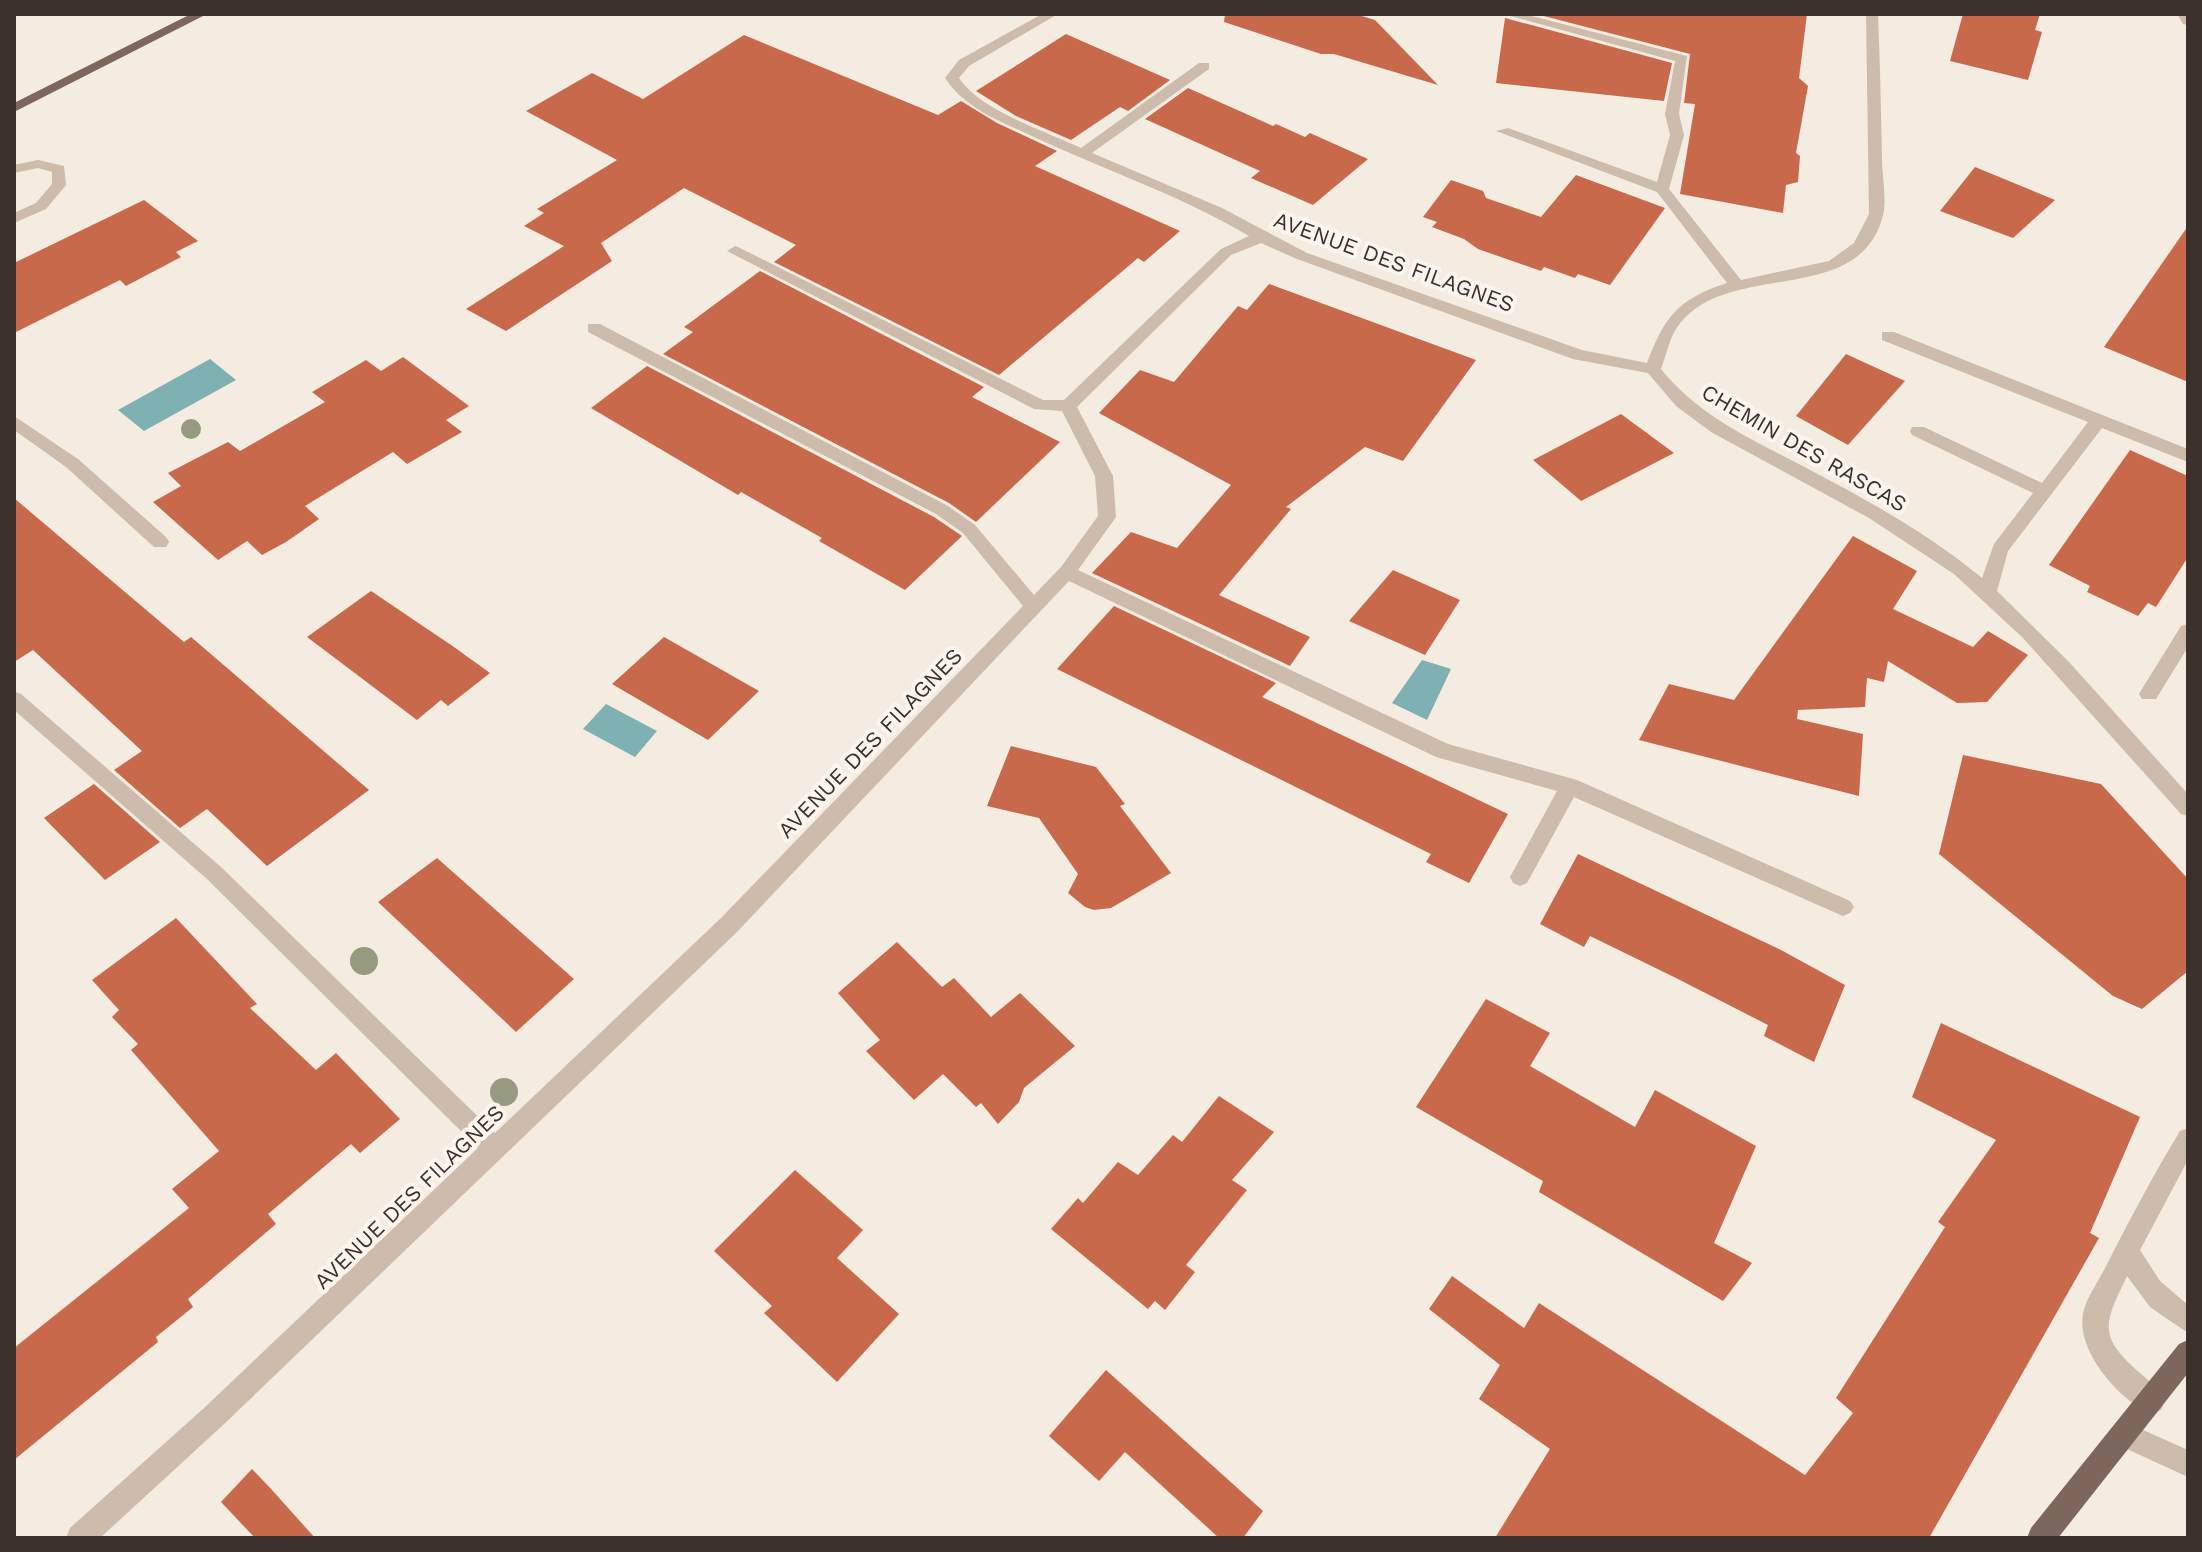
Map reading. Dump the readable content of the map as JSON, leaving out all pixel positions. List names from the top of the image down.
{
  "streets": {
    "street": ["AVENUE DES FILAGNES", "CHEMIN DES RASCAS"]
  },
  "crossings": [
    ["AVENUE DES FILAGNES", "CHEMIN DES RASCAS"]
  ]
}
